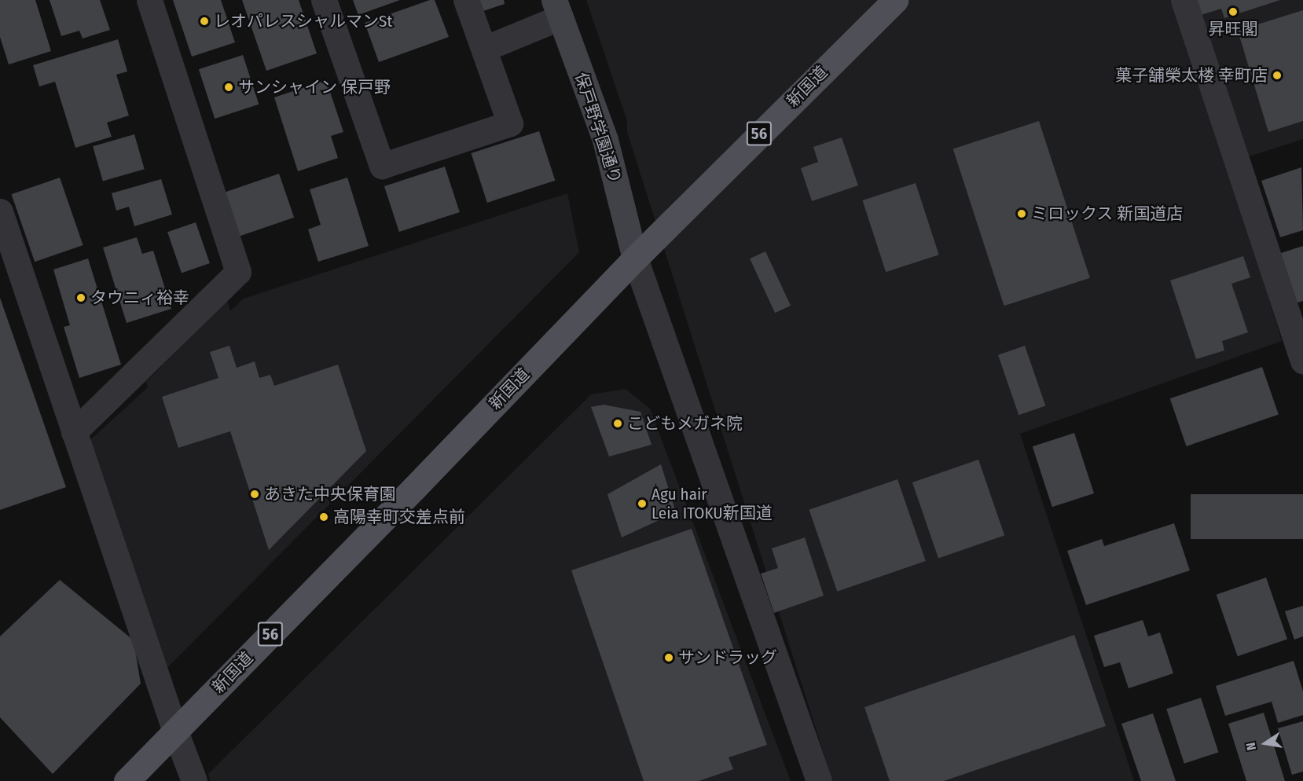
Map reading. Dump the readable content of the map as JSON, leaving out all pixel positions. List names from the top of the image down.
{
  "streets": {
    "main road": ["新国道", "56"],
    "street": ["保戸野学園通り"]
  },
  "crossings": [
    ["新国道", "保戸野学園通り"]
  ],
  "places": [
    "昇旺閣",
    "レオパレスシャルマンSt",
    "菓子舗榮太楼 幸町店",
    "サンシャイン 保戸野",
    "ミロックス 新国道店",
    "タウニィ裕幸",
    "こどもメガネ院",
    "あきた中央保育園",
    "Agu hair Leia ITOKU新国道",
    "高陽幸町交差点前",
    "サンドラッグ"
  ],
  "north": "left"
}
